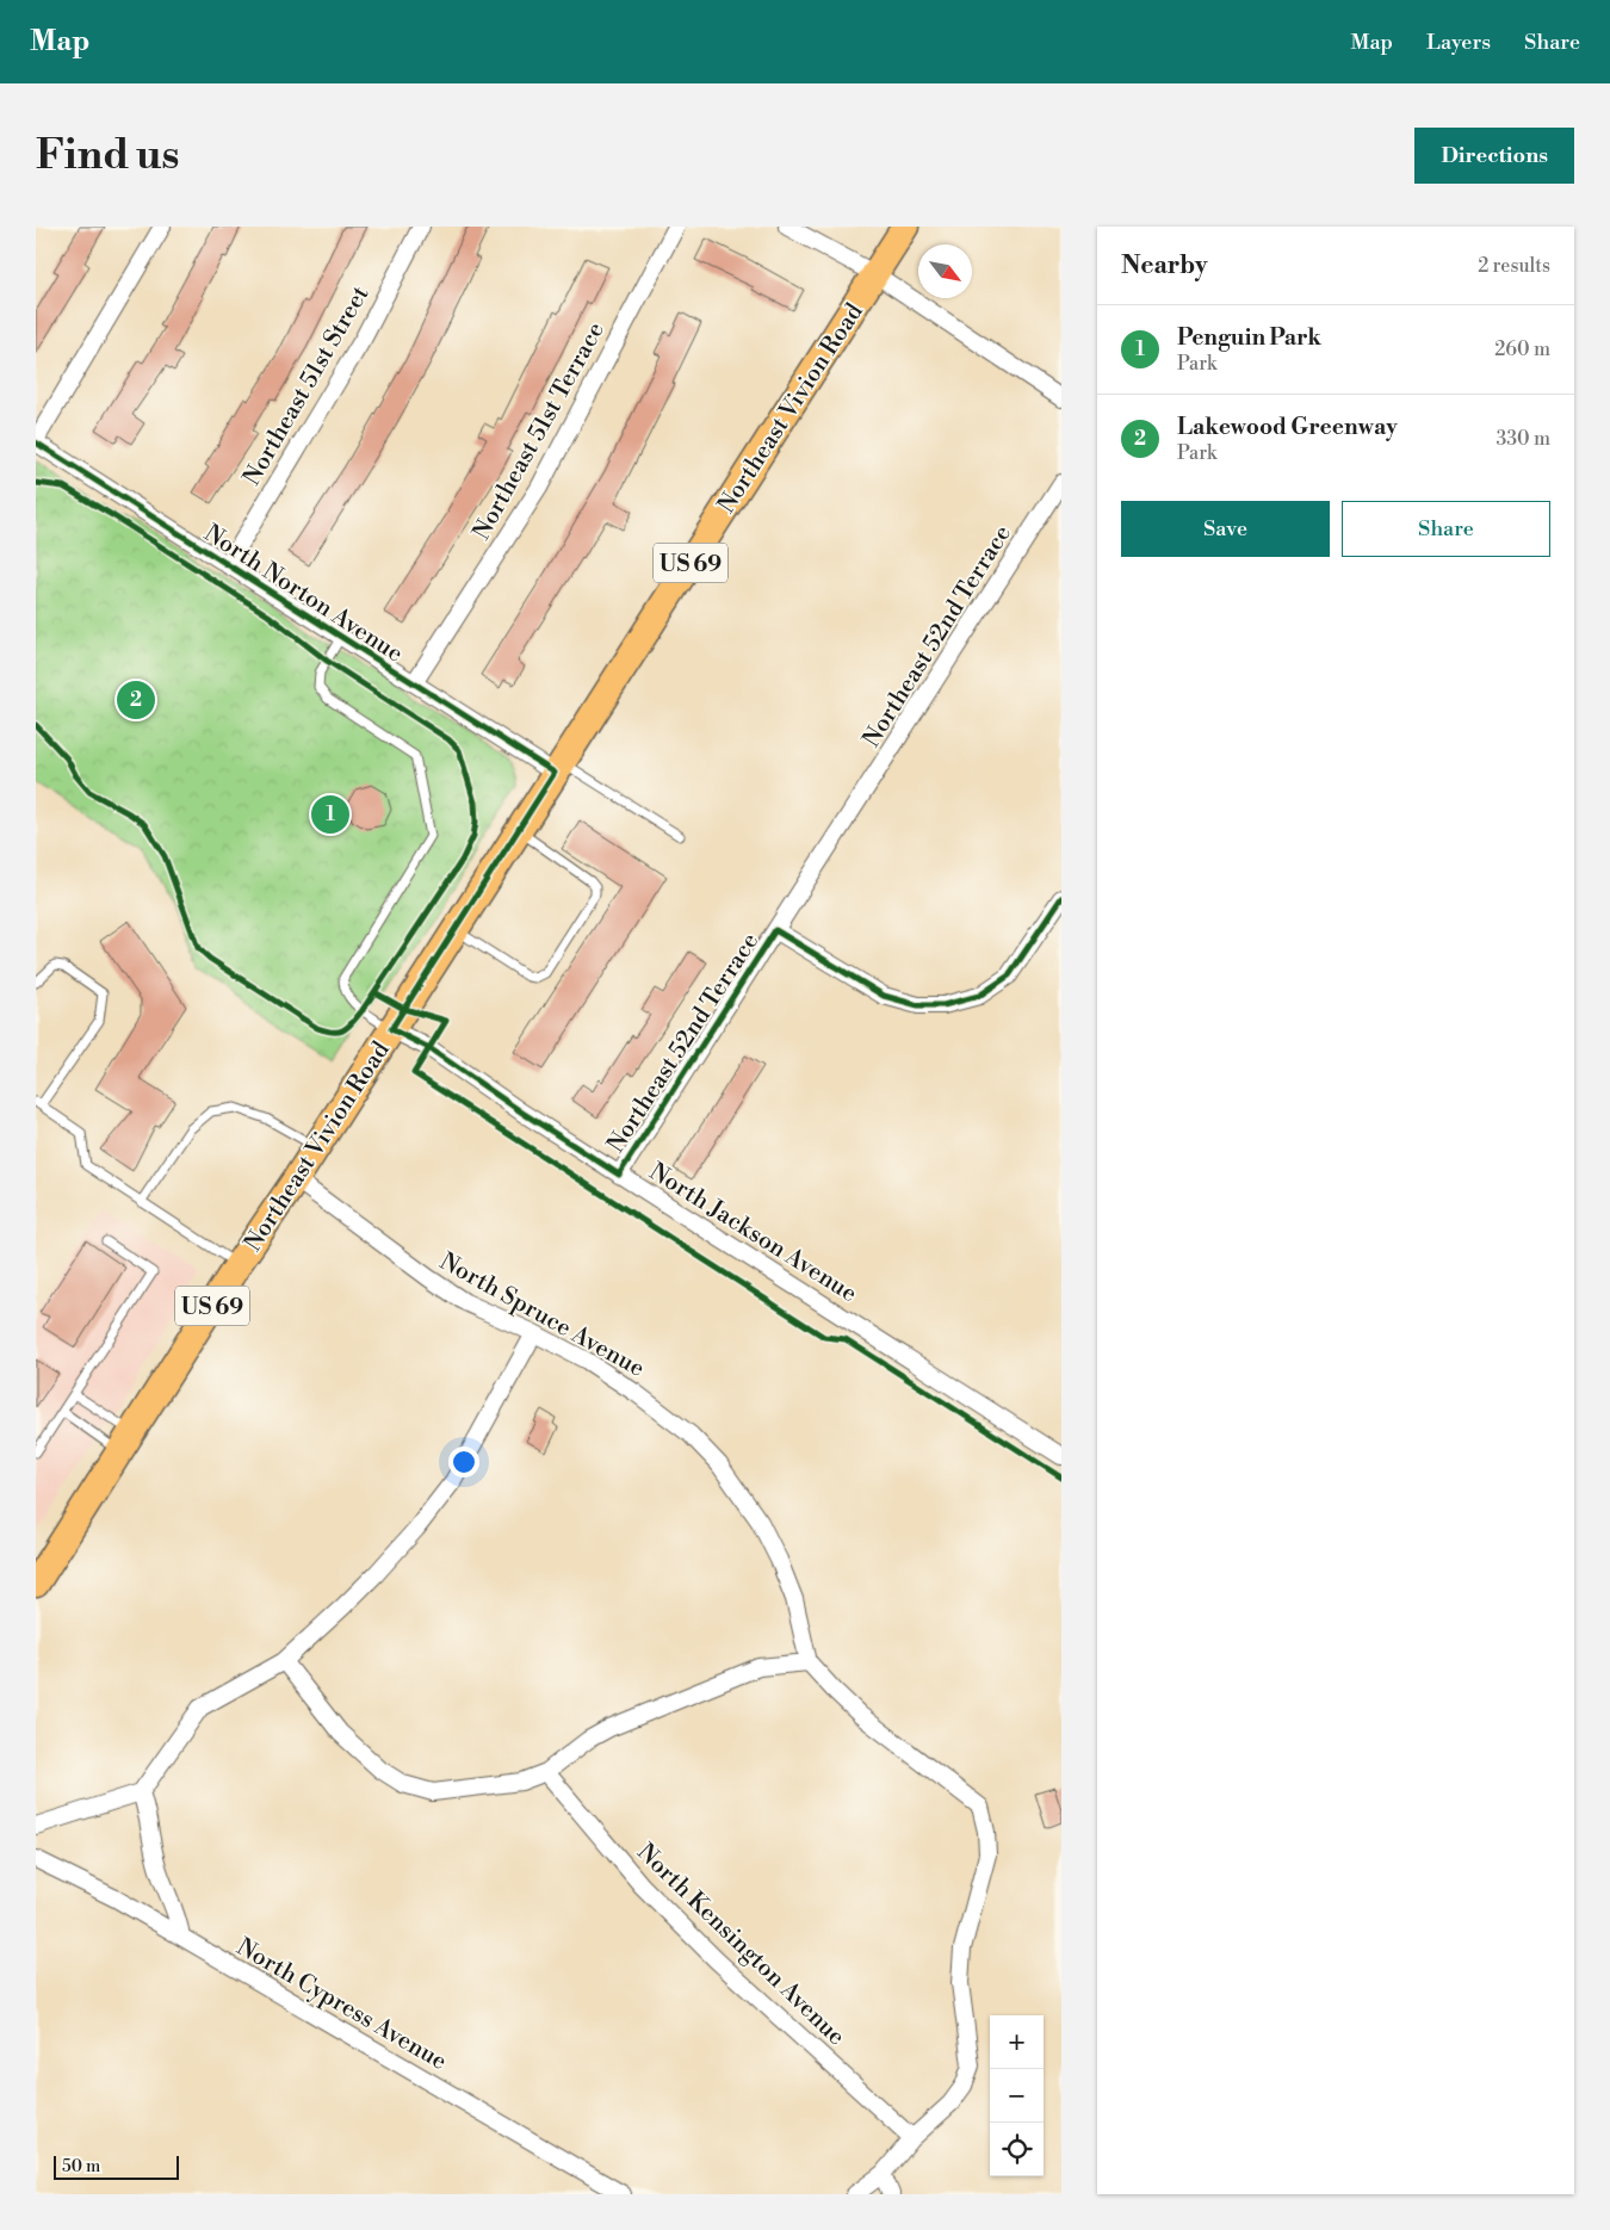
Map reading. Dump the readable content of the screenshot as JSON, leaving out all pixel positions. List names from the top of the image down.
{
  "streets": {
    "main road": ["Northeast Vivion Road", "US 69"],
    "street": [
      "Northeast 51st Street",
      "Northeast 51st Terrace",
      "North Norton Avenue",
      "Northeast 52nd Terrace",
      "North Jackson Avenue",
      "North Spruce Avenue",
      "North Kensington Avenue",
      "North Cypress Avenue"
    ]
  },
  "crossings": [
    ["Northeast 51st Street", "North Norton Avenue"],
    ["Northeast Vivion Road", "North Norton Avenue"],
    ["Northeast Vivion Road", "North Jackson Avenue"],
    ["Northeast Vivion Road", "North Spruce Avenue"],
    ["Northeast 51st Terrace", "North Norton Avenue"],
    ["Northeast 52nd Terrace", "North Jackson Avenue"],
    ["North Spruce Avenue", "North Kensington Avenue"]
  ],
  "scale_bar": "50 m",
  "north": "bottom right",
  "page": {
    "header": "Map",
    "nav": ["Map", "Layers", "Share"],
    "buttons": [
      "Directions",
      ["Save", "Share"]
    ],
    "title": "Find us",
    "heading": ["Nearby", "2 results"],
    "list": [
      {
        "mark": "1",
        "name": "Penguin Park",
        "note": "Park",
        "value": "260 m"
      },
      {
        "mark": "2",
        "name": "Lakewood Greenway",
        "note": "Park",
        "value": "330 m"
      }
    ],
    "pins": ["2", "1"],
    "map_buttons": ["+", "−"],
    "scale": "50 m"
  }
}
